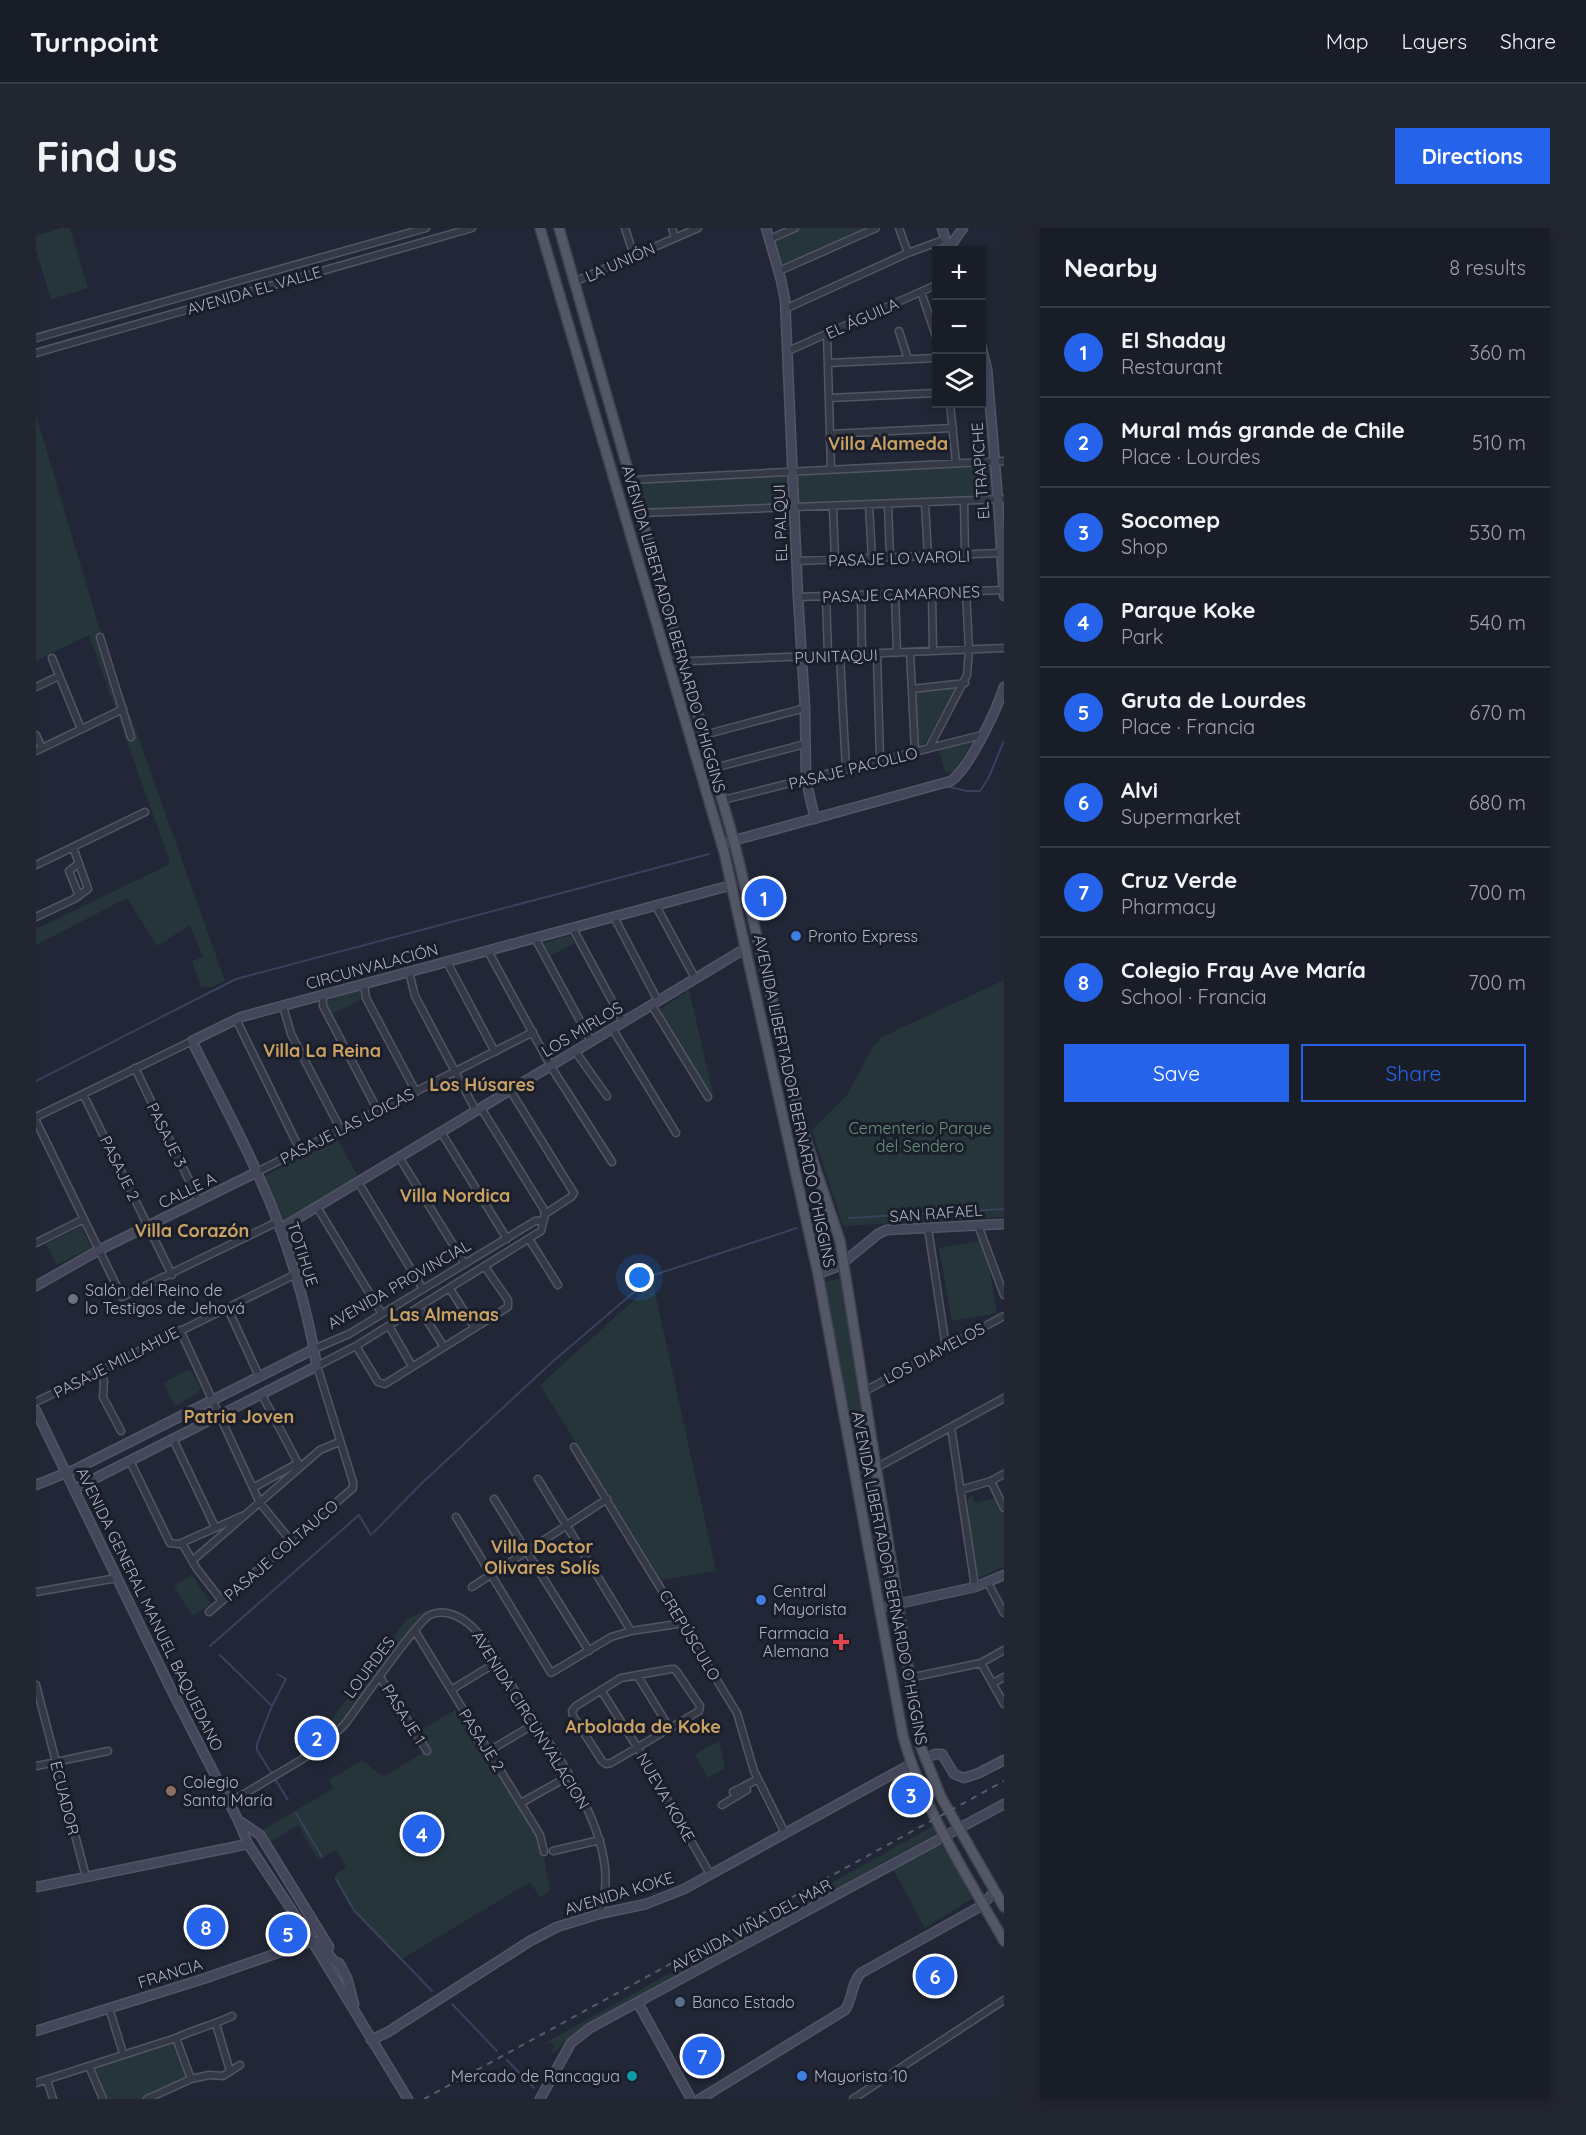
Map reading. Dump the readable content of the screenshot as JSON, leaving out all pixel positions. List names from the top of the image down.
{
  "streets": {
    "main road": ["AVENIDA LIBERTADOR BERNARDO O'HIGGINS"],
    "street": [
      "LA UNIÓN",
      "AVENIDA EL VALLE",
      "EL ÁGUILA",
      "EL TRAPICHE",
      "EL PALQUI",
      "PASAJE LO VAROLI",
      "PASAJE CAMARONES",
      "PUNITAQUI",
      "PASAJE PACOLLO",
      "CIRCUNVALACIÓN",
      "LOS MIRLOS",
      "PASAJE LAS LOICAS",
      "PASAJE 3",
      "PASAJE 2",
      "CALLE A",
      "SAN RAFAEL",
      "TOTIHUE",
      "AVENIDA PROVINCIAL",
      "LOS DIAMELOS",
      "PASAJE MILLAHUE",
      "PASAJE COLTAUCO",
      "AVENIDA GENERAL MANUEL BAQUEDANO",
      "CREPÚSCULO",
      "LOURDES",
      "PASAJE 1",
      "AVENIDA CIRCUNVALACION",
      "NUEVA KOKE",
      "ECUADOR",
      "AVENIDA KOKE",
      "AVENIDA VIÑA DEL MAR",
      "FRANCIA"
    ]
  },
  "crossings": [
    ["LA UNIÓN", "AVENIDA LIBERTADOR BERNARDO O'HIGGINS"],
    ["EL ÁGUILA", "EL PALQUI"],
    ["EL TRAPICHE", "PASAJE LO VAROLI"],
    ["EL TRAPICHE", "PASAJE CAMARONES"],
    ["EL PALQUI", "PASAJE LO VAROLI"],
    ["EL PALQUI", "PASAJE CAMARONES"],
    ["EL PALQUI", "PUNITAQUI"],
    ["EL PALQUI", "PASAJE PACOLLO"],
    ["AVENIDA LIBERTADOR BERNARDO O'HIGGINS", "PUNITAQUI"],
    ["AVENIDA LIBERTADOR BERNARDO O'HIGGINS", "PASAJE PACOLLO"],
    ["AVENIDA LIBERTADOR BERNARDO O'HIGGINS", "CIRCUNVALACIÓN"],
    ["AVENIDA LIBERTADOR BERNARDO O'HIGGINS", "LOS MIRLOS"],
    ["AVENIDA LIBERTADOR BERNARDO O'HIGGINS", "SAN RAFAEL"],
    ["AVENIDA LIBERTADOR BERNARDO O'HIGGINS", "LOS DIAMELOS"],
    ["AVENIDA LIBERTADOR BERNARDO O'HIGGINS", "AVENIDA KOKE"],
    ["AVENIDA LIBERTADOR BERNARDO O'HIGGINS", "AVENIDA VIÑA DEL MAR"],
    ["CIRCUNVALACIÓN", "PASAJE 3"],
    ["CIRCUNVALACIÓN", "PASAJE 2"],
    ["CIRCUNVALACIÓN", "TOTIHUE"],
    ["LOS MIRLOS", "TOTIHUE"],
    ["PASAJE LAS LOICAS", "CALLE A"],
    ["PASAJE LAS LOICAS", "TOTIHUE"],
    ["PASAJE 3", "CALLE A"],
    ["PASAJE 2", "CALLE A"],
    ["PASAJE 2", "LOURDES"],
    ["PASAJE 2", "AVENIDA CIRCUNVALACION"],
    ["CALLE A", "TOTIHUE"],
    ["TOTIHUE", "AVENIDA PROVINCIAL"],
    ["TOTIHUE", "PASAJE MILLAHUE"],
    ["TOTIHUE", "PASAJE COLTAUCO"],
    ["AVENIDA PROVINCIAL", "AVENIDA GENERAL MANUEL BAQUEDANO"],
    ["AVENIDA GENERAL MANUEL BAQUEDANO", "LOURDES"],
    ["AVENIDA GENERAL MANUEL BAQUEDANO", "AVENIDA KOKE"],
    ["AVENIDA GENERAL MANUEL BAQUEDANO", "FRANCIA"],
    ["CREPÚSCULO", "AVENIDA KOKE"],
    ["LOURDES", "PASAJE 1"],
    ["LOURDES", "AVENIDA CIRCUNVALACION"],
    ["AVENIDA CIRCUNVALACION", "AVENIDA KOKE"],
    ["NUEVA KOKE", "AVENIDA KOKE"]
  ],
  "districts": [
    "Villa Alameda",
    "Villa La Reina",
    "Los Húsares",
    "Villa Nordica",
    "Villa Corazón",
    "Las Almenas",
    "Patria Joven",
    "Villa Doctor Olivares Solís",
    "Arbolada de Koke"
  ],
  "parks": ["Cementerio Parque del Sendero"],
  "places": {
    "other": [
      "Pronto Express",
      "Salón del Reino de lo Testigos de Jehová",
      "Central Mayorista",
      "Colegio Santa María",
      "Banco Estado",
      "Mercado de Rancagua",
      "Mayorista 10"
    ],
    "health": ["Farmacia Alemana"]
  },
  "page": {
    "header": "Turnpoint",
    "nav": ["Map", "Layers", "Share"],
    "buttons": [
      "Directions",
      ["Save", "Share"]
    ],
    "title": "Find us",
    "heading": ["Nearby", "8 results"],
    "map_buttons": ["+", "−"],
    "list": [
      {
        "mark": "1",
        "name": "El Shaday",
        "note": "Restaurant",
        "value": "360 m"
      },
      {
        "mark": "2",
        "name": "Mural más grande de Chile",
        "note": "Place · Lourdes",
        "value": "510 m"
      },
      {
        "mark": "3",
        "name": "Socomep",
        "note": "Shop",
        "value": "530 m"
      },
      {
        "mark": "4",
        "name": "Parque Koke",
        "note": "Park",
        "value": "540 m"
      },
      {
        "mark": "5",
        "name": "Gruta de Lourdes",
        "note": "Place · Francia",
        "value": "670 m"
      },
      {
        "mark": "6",
        "name": "Alvi",
        "note": "Supermarket",
        "value": "680 m"
      },
      {
        "mark": "7",
        "name": "Cruz Verde",
        "note": "Pharmacy",
        "value": "700 m"
      },
      {
        "mark": "8",
        "name": "Colegio Fray Ave María",
        "note": "School · Francia",
        "value": "700 m"
      }
    ],
    "pins": [
      "1",
      "2",
      "3",
      "4",
      "8",
      "5",
      "6",
      "7"
    ]
  }
}
